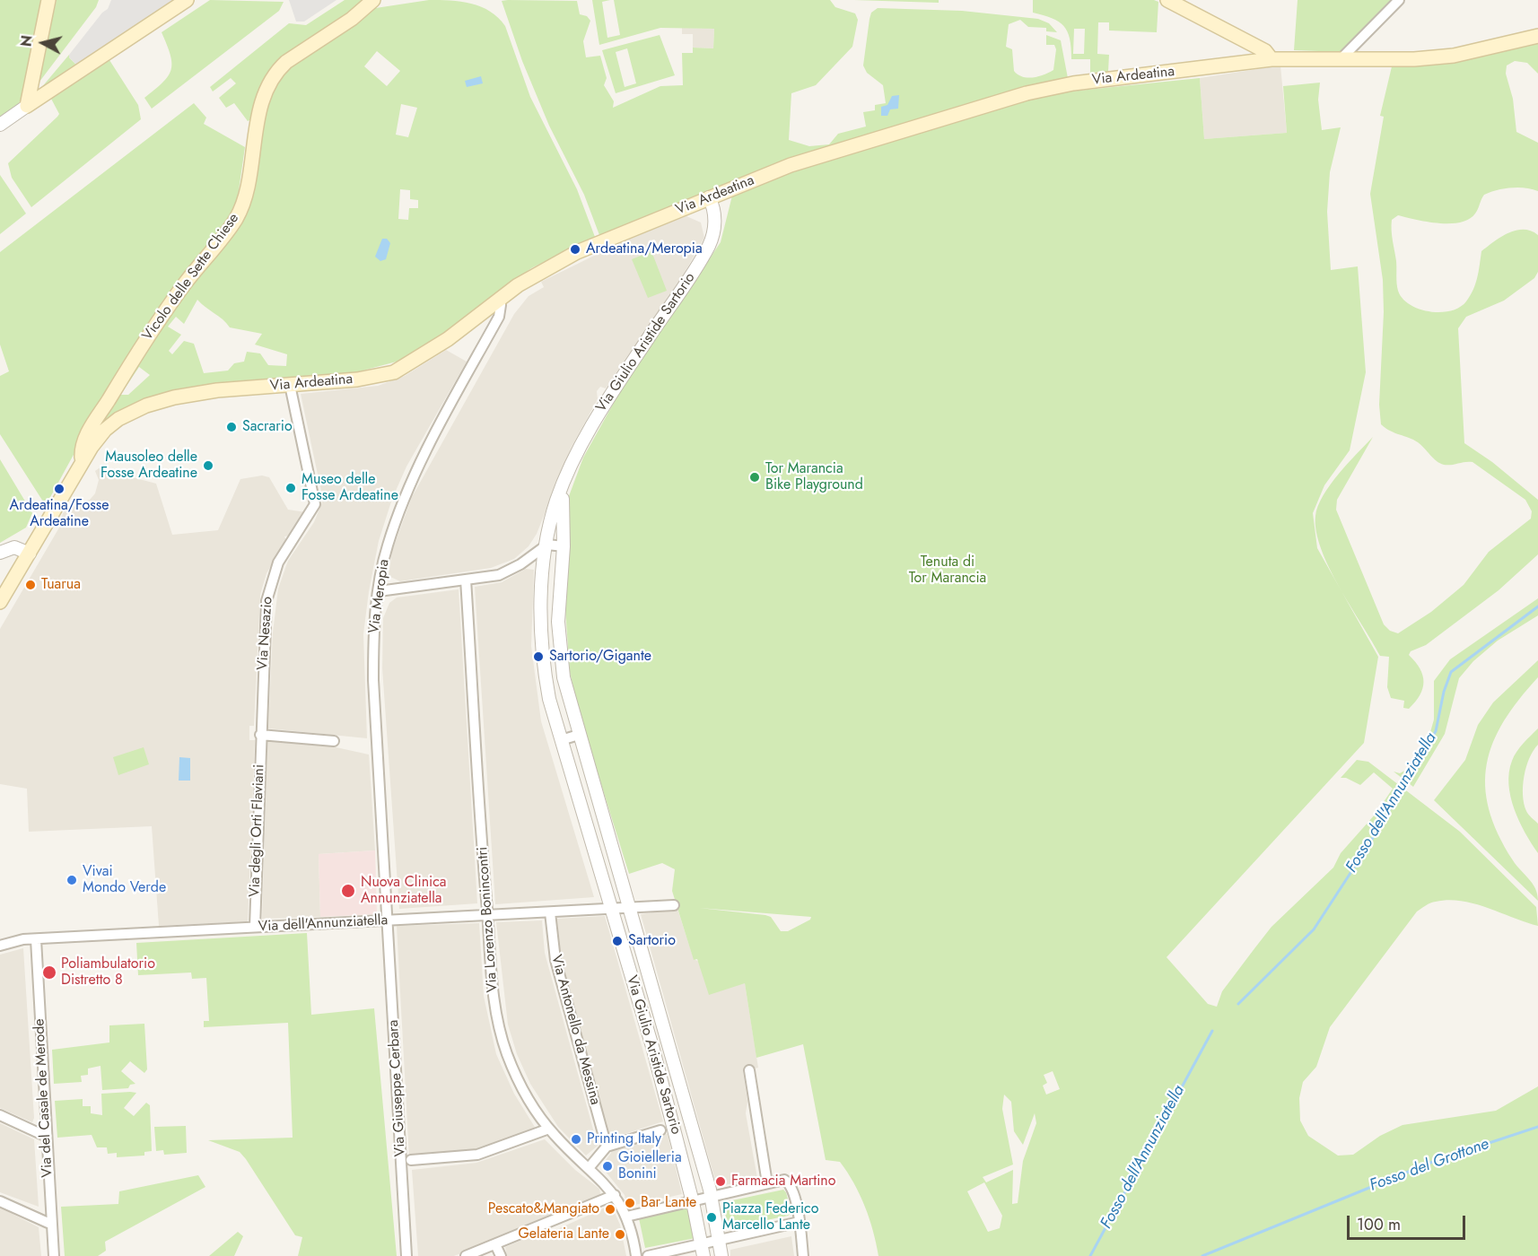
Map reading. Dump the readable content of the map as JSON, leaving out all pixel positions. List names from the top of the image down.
{
  "streets": {
    "main road": ["Via Ardeatina", "Vicolo delle Sette Chiese"],
    "street": [
      "Via Giulio Aristide Sartorio",
      "Via Meropia",
      "Via Nesazio",
      "Via degli Orti Flaviani",
      "Via Lorenzo Bonincontri",
      "Via dell'Annunziatella",
      "Via Antonello da Messina",
      "Via Giuseppe Cerbara",
      "Via del Casale de Merode"
    ]
  },
  "crossings": [
    ["Via Ardeatina", "Vicolo delle Sette Chiese"],
    ["Via Ardeatina", "Via Giulio Aristide Sartorio"],
    ["Via Ardeatina", "Via Meropia"],
    ["Via Ardeatina", "Via Nesazio"],
    ["Via Giulio Aristide Sartorio", "Via dell'Annunziatella"],
    ["Via Meropia", "Via dell'Annunziatella"],
    ["Via Meropia", "Via Giuseppe Cerbara"],
    ["Via Nesazio", "Via degli Orti Flaviani"],
    ["Via degli Orti Flaviani", "Via dell'Annunziatella"],
    ["Via Lorenzo Bonincontri", "Via dell'Annunziatella"],
    ["Via dell'Annunziatella", "Via Antonello da Messina"],
    ["Via dell'Annunziatella", "Via Giuseppe Cerbara"],
    ["Via dell'Annunziatella", "Via del Casale de Merode"]
  ],
  "water": ["Fosso dell'Annunziatella", "Fosso del Grottone"],
  "parks": ["Tenuta di Tor Marancia"],
  "places": [
    "Ardeatina/Meropia",
    "Sacrario",
    "Mausoleo delle Fosse Ardeatine",
    "Tor Marancia Bike Playground",
    "Museo delle Fosse Ardeatine",
    "Ardeatina/Fosse Ardeatine",
    "Tuarua",
    "Sartorio/Gigante",
    "Vivai Mondo Verde",
    "Nuova Clinica Annunziatella",
    "Sartorio",
    "Poliambulatorio Distretto 8",
    "Printing Italy",
    "Gioielleria Bonini",
    "Farmacia Martino",
    "Bar Lante",
    "Pescato&Mangiato",
    "Piazza Federico Marcello Lante",
    "Gelateria Lante"
  ],
  "scale_bar": "100 m",
  "north": "left"
}
